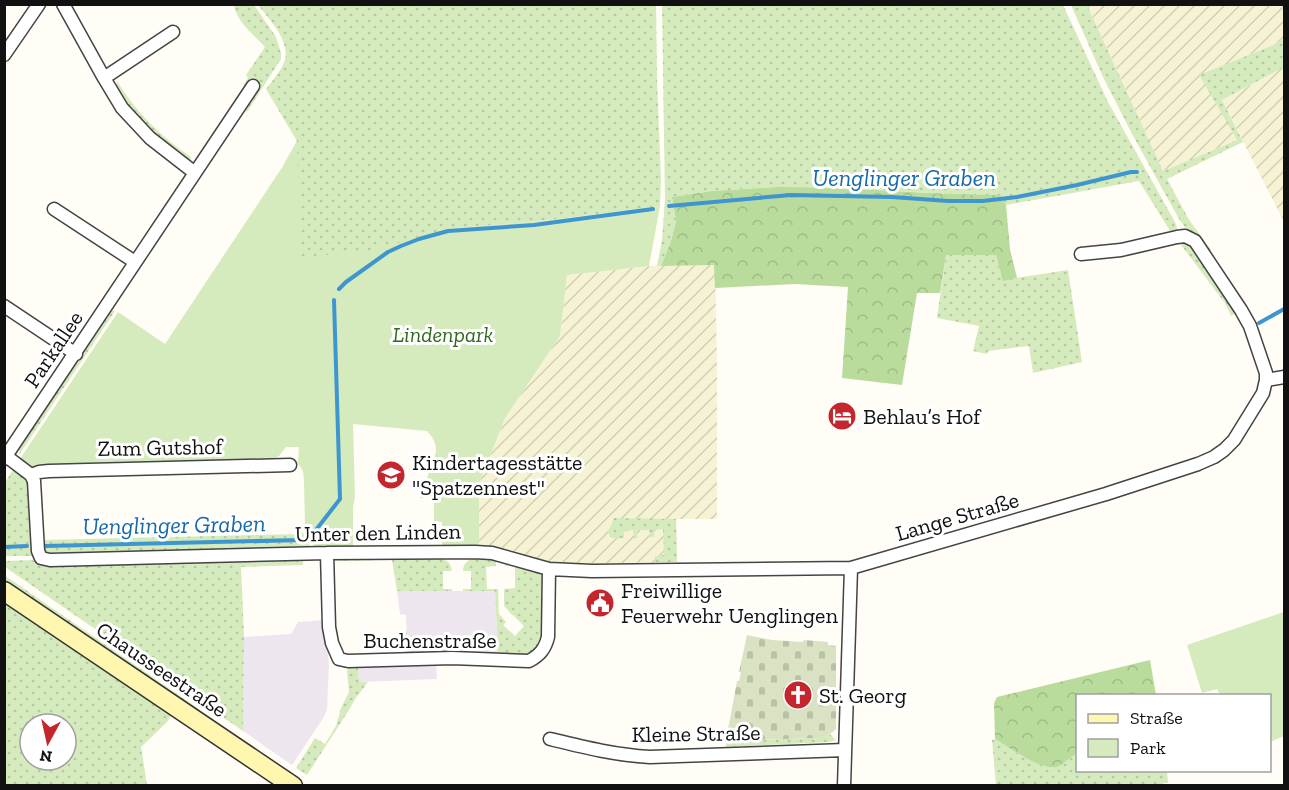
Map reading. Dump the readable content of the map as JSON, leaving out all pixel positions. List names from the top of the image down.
{
  "streets": {
    "main road": ["Chausseestraße"],
    "street": [
      "Parkallee",
      "Zum Gutshof",
      "Lange Straße",
      "Unter den Linden",
      "Buchenstraße",
      "Kleine Straße"
    ]
  },
  "crossings": [
    ["Zum Gutshof", "Unter den Linden"],
    ["Lange Straße", "Unter den Linden"],
    ["Unter den Linden", "Buchenstraße"]
  ],
  "water": ["Uenglinger Graben"],
  "parks": ["Lindenpark"],
  "places": {
    "hotel": ["Behlau’s Hof"],
    "school or university": ["Kindertagesstätte \"Spatzennest\""],
    "public building": ["Freiwillige Feuerwehr Uenglingen"],
    "church": ["St. Georg"]
  },
  "legend": ["Straße", "Park"],
  "north": "bottom"
}
